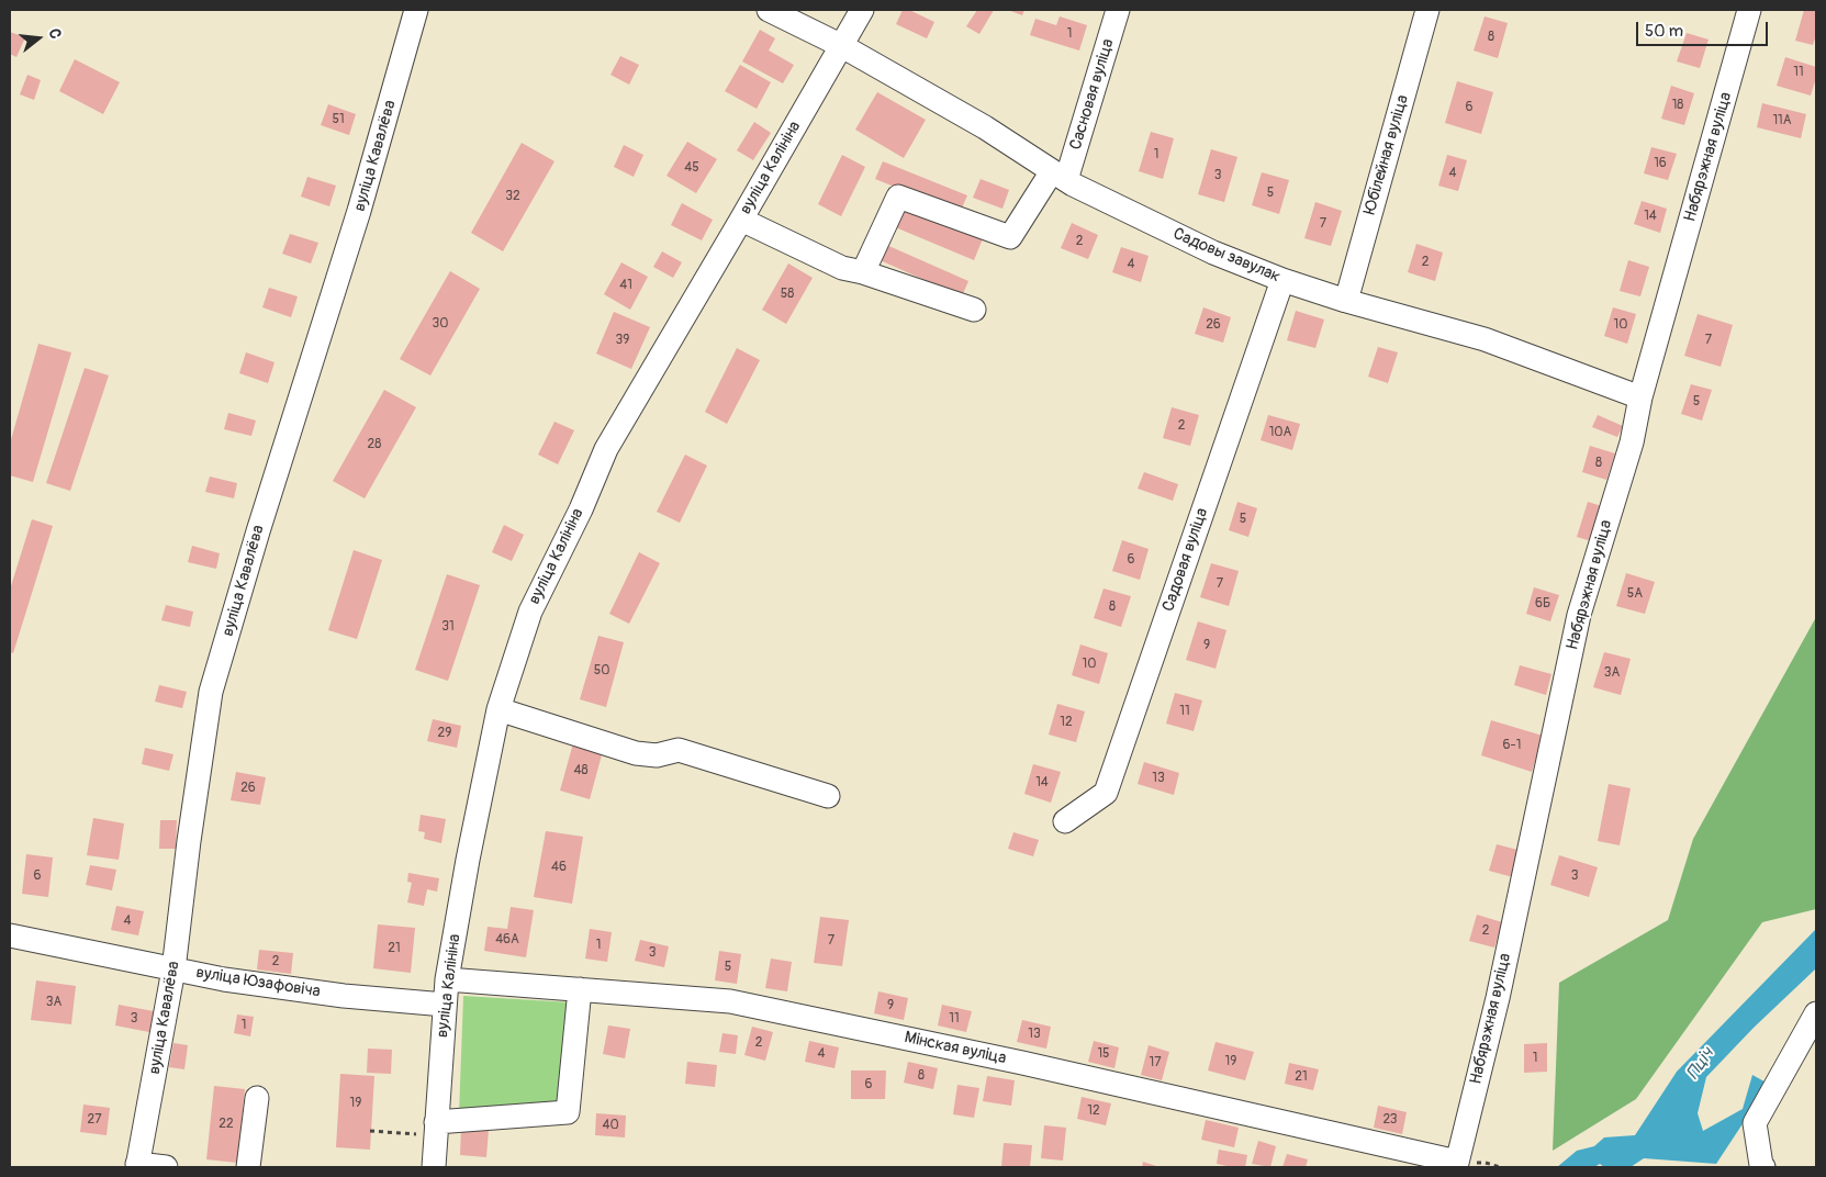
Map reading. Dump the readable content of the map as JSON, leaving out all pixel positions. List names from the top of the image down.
{
  "streets": {
    "street": [
      "Сасновая вуліца",
      "Юбілейная вуліца",
      "вуліца Кавалёва",
      "Набярэжная вуліца",
      "вуліца Калініна",
      "Садовы завулак",
      "Садовая вуліца",
      "вуліца Юзафовіча",
      "Мінская вуліца"
    ]
  },
  "crossings": [
    ["Сасновая вуліца", "Садовы завулак"],
    ["Юбілейная вуліца", "Садовы завулак"],
    ["вуліца Кавалёва", "вуліца Юзафовіча"],
    ["Набярэжная вуліца", "Садовы завулак"],
    ["Набярэжная вуліца", "Мінская вуліца"],
    ["вуліца Калініна", "Садовы завулак"],
    ["вуліца Калініна", "вуліца Юзафовіча"],
    ["вуліца Калініна", "Мінская вуліца"],
    ["Садовы завулак", "Садовая вуліца"]
  ],
  "water": ["Пціч"],
  "house_numbers": [
    "1",
    "8",
    "11",
    "18",
    "6",
    "51",
    "11А",
    "1",
    "16",
    "45",
    "4",
    "3",
    "5",
    "32",
    "14",
    "7",
    "2",
    "2",
    "4",
    "41",
    "58",
    "30",
    "26",
    "10",
    "39",
    "7",
    "5",
    "2",
    "10А",
    "28",
    "8",
    "5",
    "6",
    "7",
    "5А",
    "6Б",
    "8",
    "31",
    "9",
    "10",
    "50",
    "3А",
    "11",
    "12",
    "29",
    "6-1",
    "48",
    "13",
    "14",
    "26",
    "46",
    "6",
    "3",
    "4",
    "2",
    "46А",
    "7",
    "1",
    "21",
    "3",
    "2",
    "5",
    "3А",
    "9",
    "3",
    "11",
    "1",
    "13",
    "2",
    "4",
    "15",
    "1",
    "19",
    "17",
    "8",
    "21",
    "6",
    "19",
    "12",
    "27",
    "23",
    "22",
    "40"
  ],
  "scale_bar": "50 m",
  "north": "right"
}
